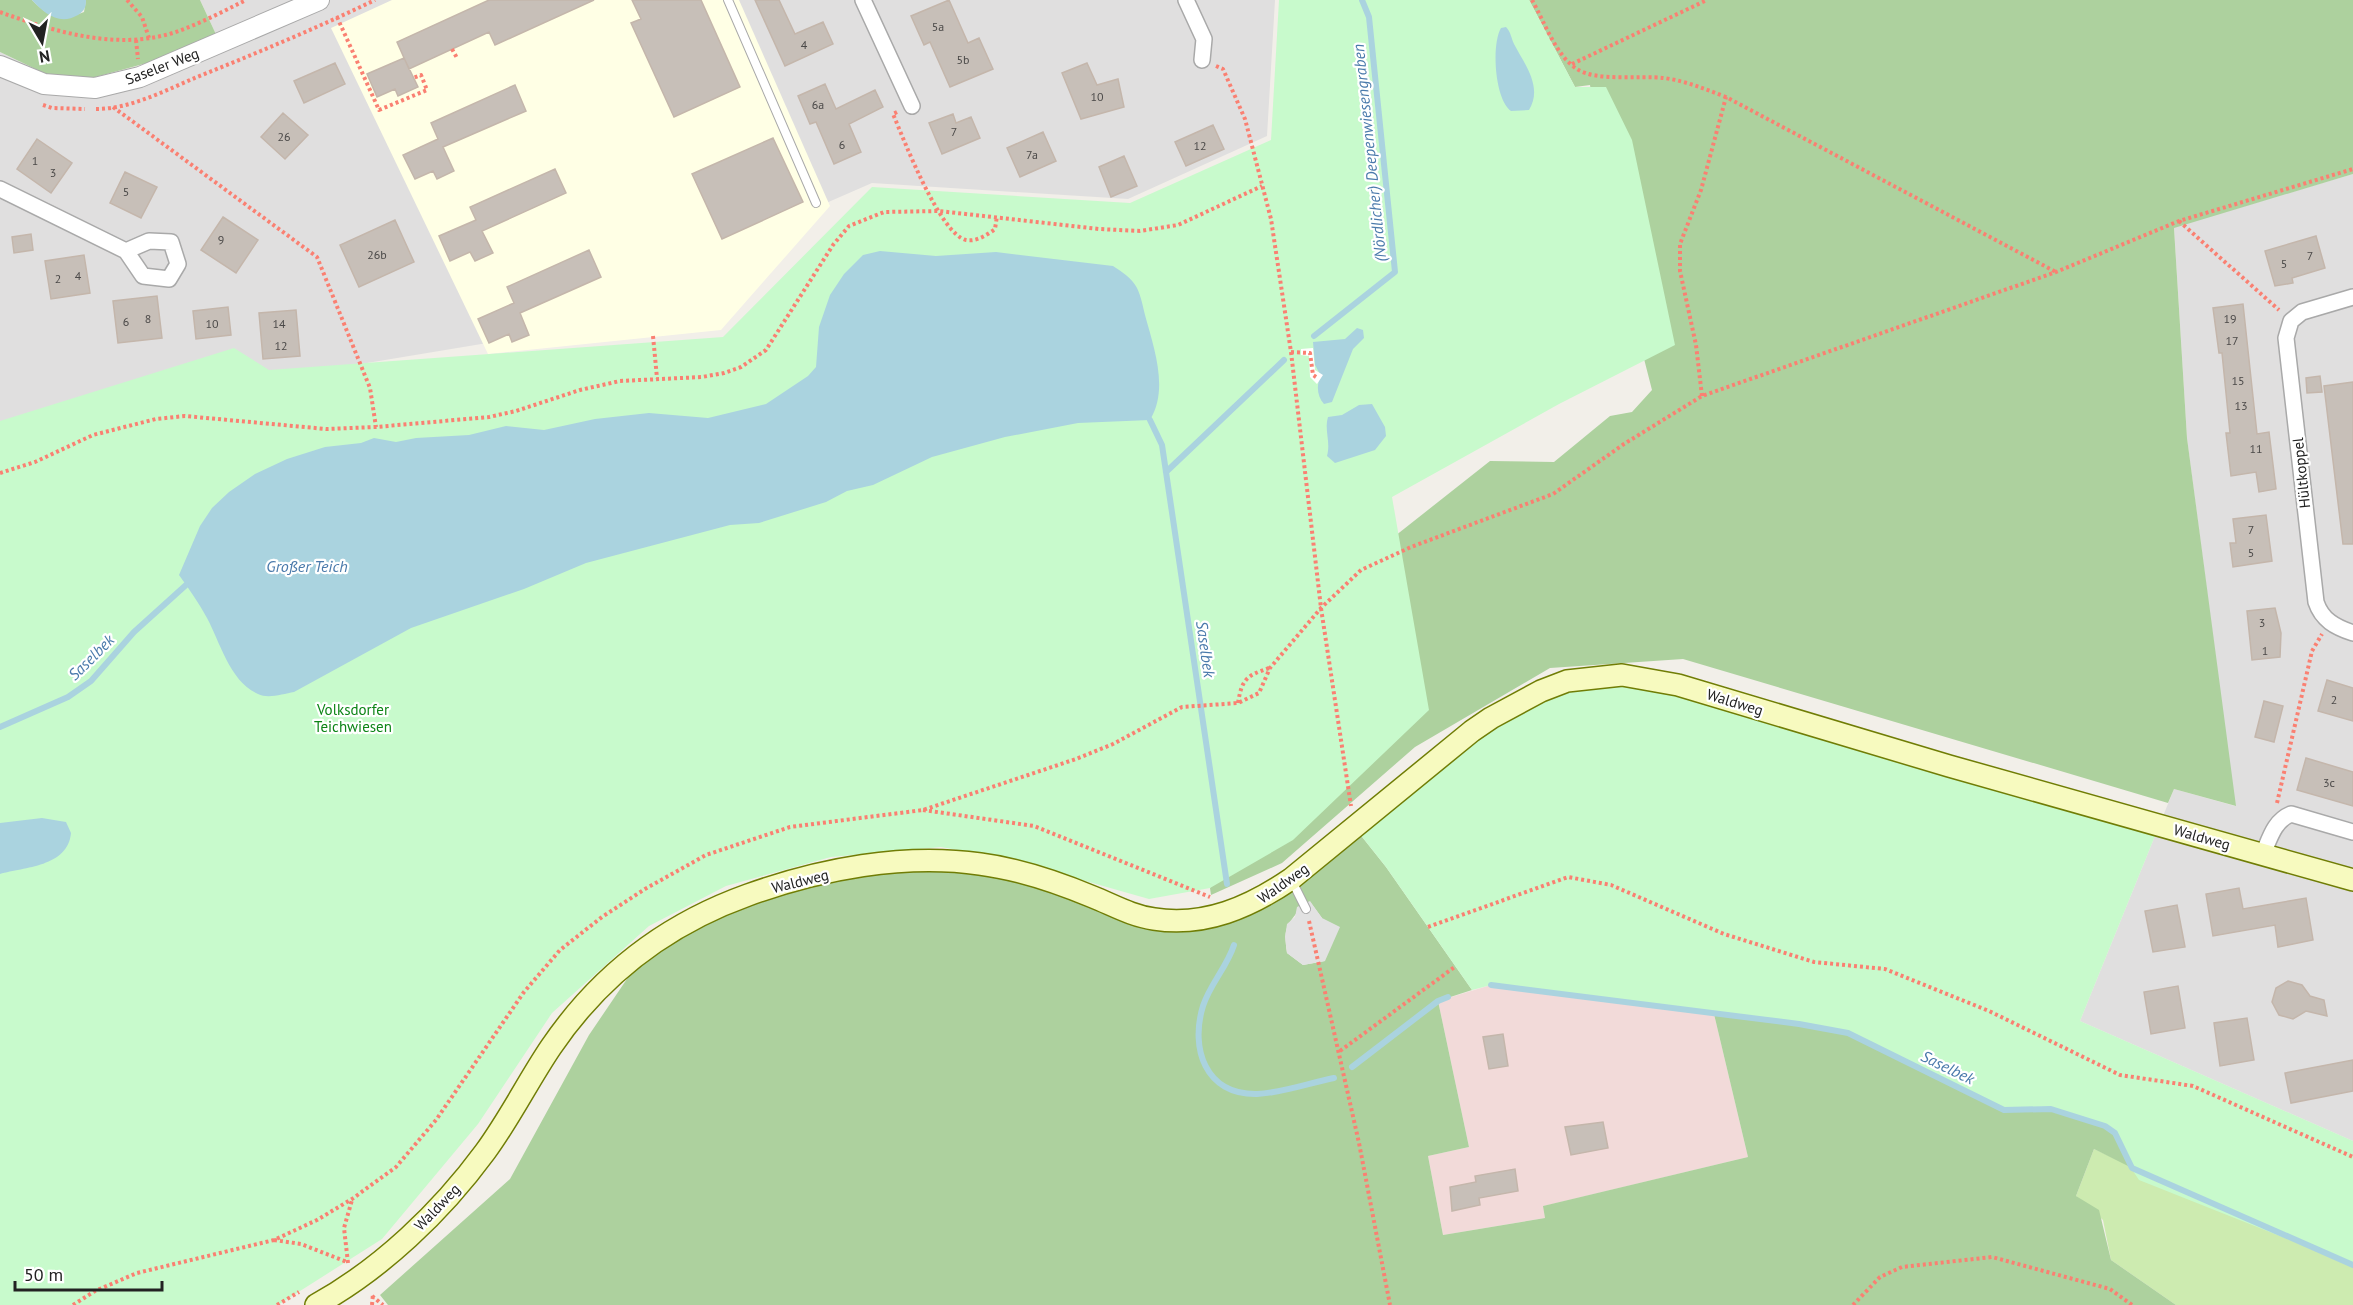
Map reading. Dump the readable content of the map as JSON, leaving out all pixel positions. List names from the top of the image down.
{
  "streets": {
    "main road": ["Waldweg"],
    "street": ["Saseler Weg", "Hültkoppel"]
  },
  "water": ["(Nördlicher) Deepenwiesengraben", "Großer Teich", "Saselbek"],
  "parks": ["Volksdorfer Teichwiesen"],
  "house_numbers": [
    "5a",
    "4",
    "5b",
    "10",
    "6a",
    "7",
    "26",
    "6",
    "12",
    "7a",
    "1",
    "3",
    "5",
    "9",
    "26b",
    "7",
    "5",
    "4",
    "2",
    "8",
    "19",
    "6",
    "10",
    "14",
    "17",
    "12",
    "15",
    "13",
    "11",
    "7",
    "5",
    "3",
    "1",
    "2",
    "3c"
  ],
  "scale_bar": "50 m",
  "north": "bottom"
}
